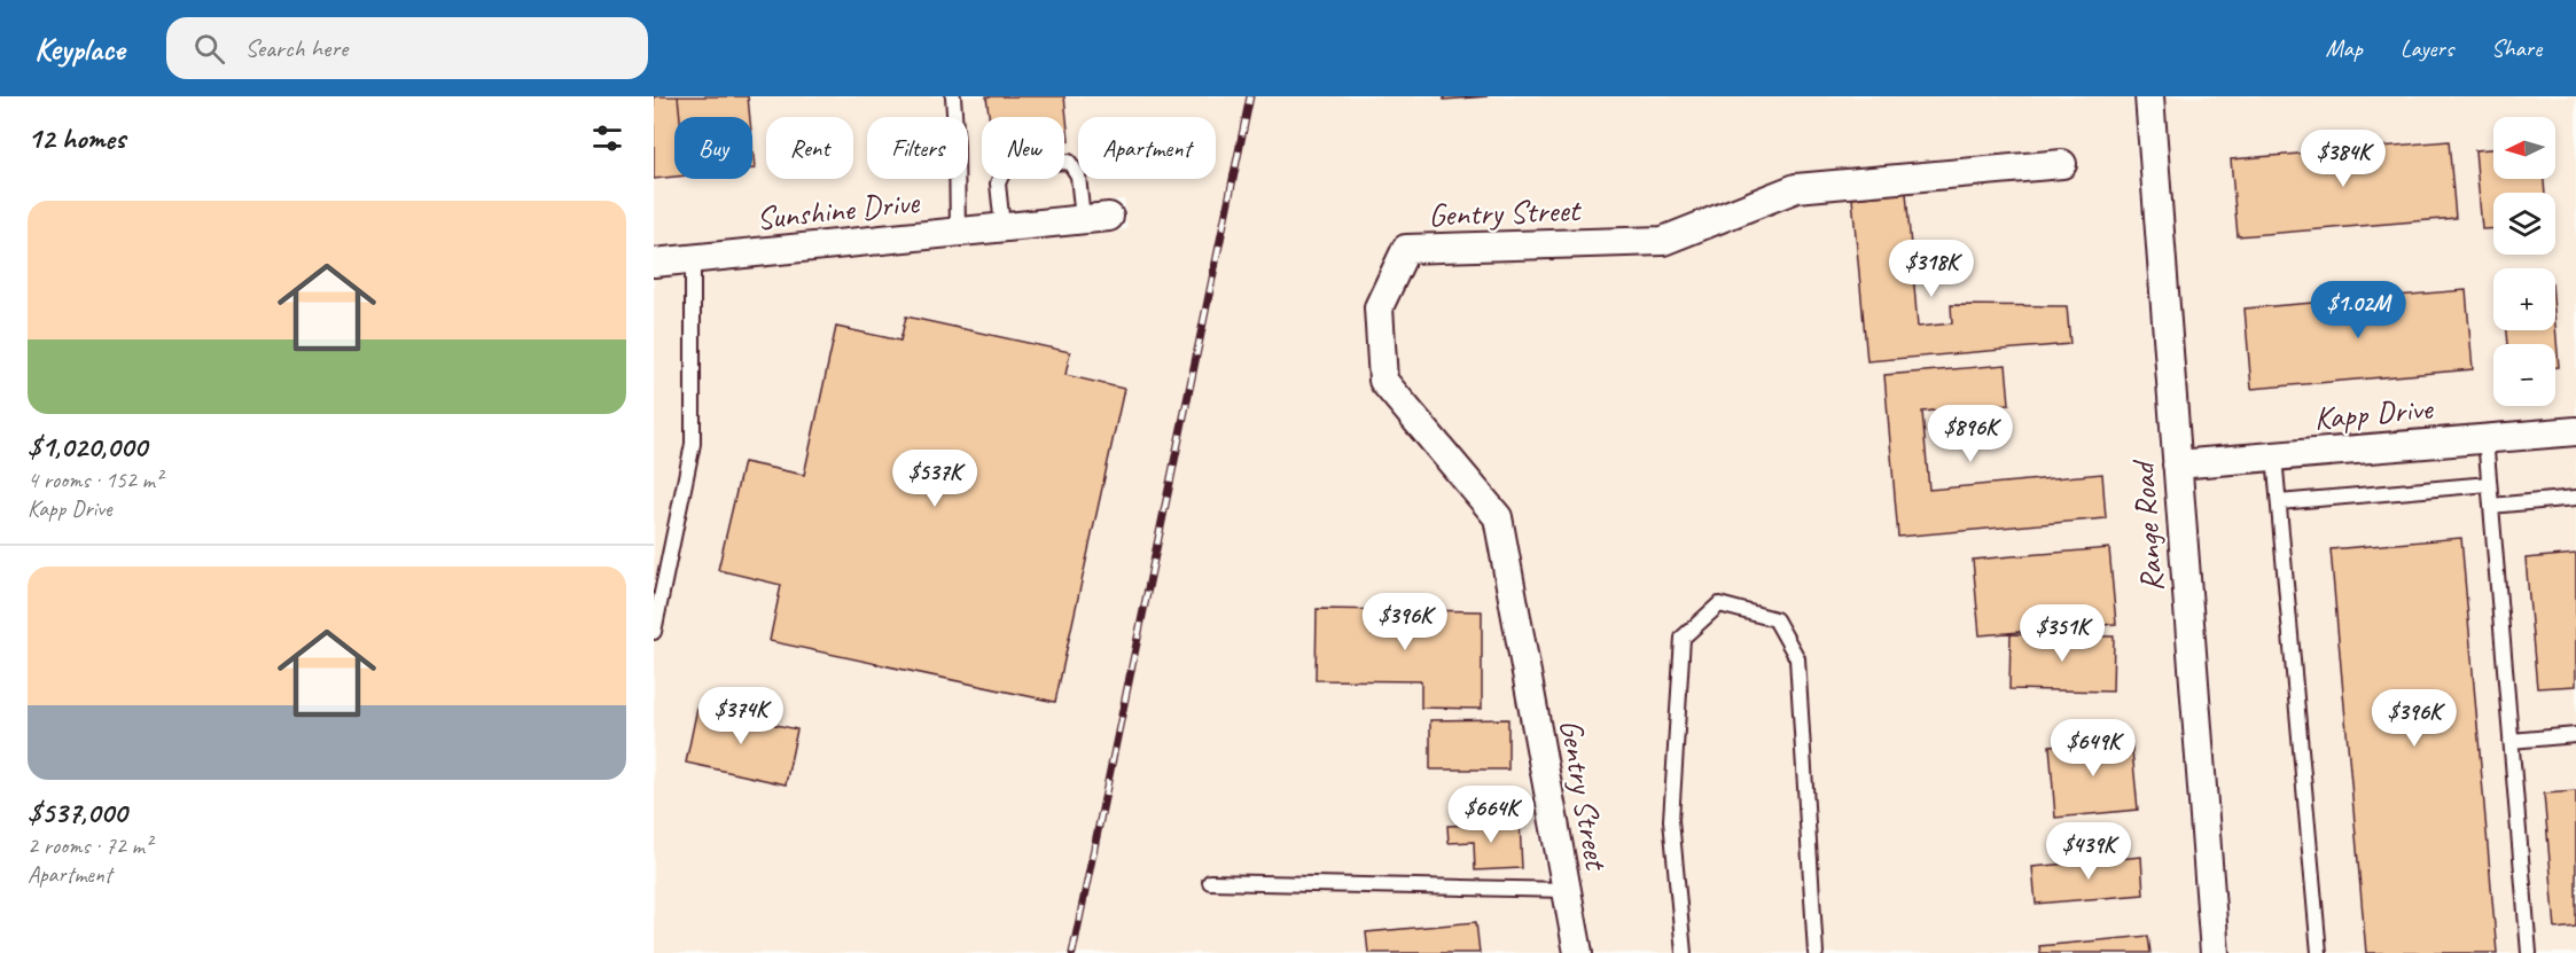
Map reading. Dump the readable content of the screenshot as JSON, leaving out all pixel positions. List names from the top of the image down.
{
  "streets": {
    "street": [
      "Sunshine Drive",
      "Gentry Street",
      "Kapp Drive",
      "Range Road"
    ]
  },
  "crossings": [
    ["Kapp Drive", "Range Road"]
  ],
  "north": "left",
  "page": {
    "header": "Keyplace",
    "search": "Search here",
    "nav": ["Map", "Layers", "Share"],
    "heading": "12 homes",
    "map_buttons": ["+", "−"],
    "chip": [
      "Buy",
      "Rent",
      "Filters",
      "New",
      "Apartment"
    ],
    "price": [
      "$384K",
      "$318K",
      "$1.02M",
      "$896K",
      "$537K",
      "$396K",
      "$351K",
      "$374K",
      "$396K",
      "$649K",
      "$664K",
      "$439K"
    ],
    "list": [
      {
        "name": "$1,020,000",
        "note": "4 rooms · 152 m² · Kapp Drive"
      },
      {
        "name": "$537,000",
        "note": "2 rooms · 72 m² · Apartment"
      }
    ]
  }
}
